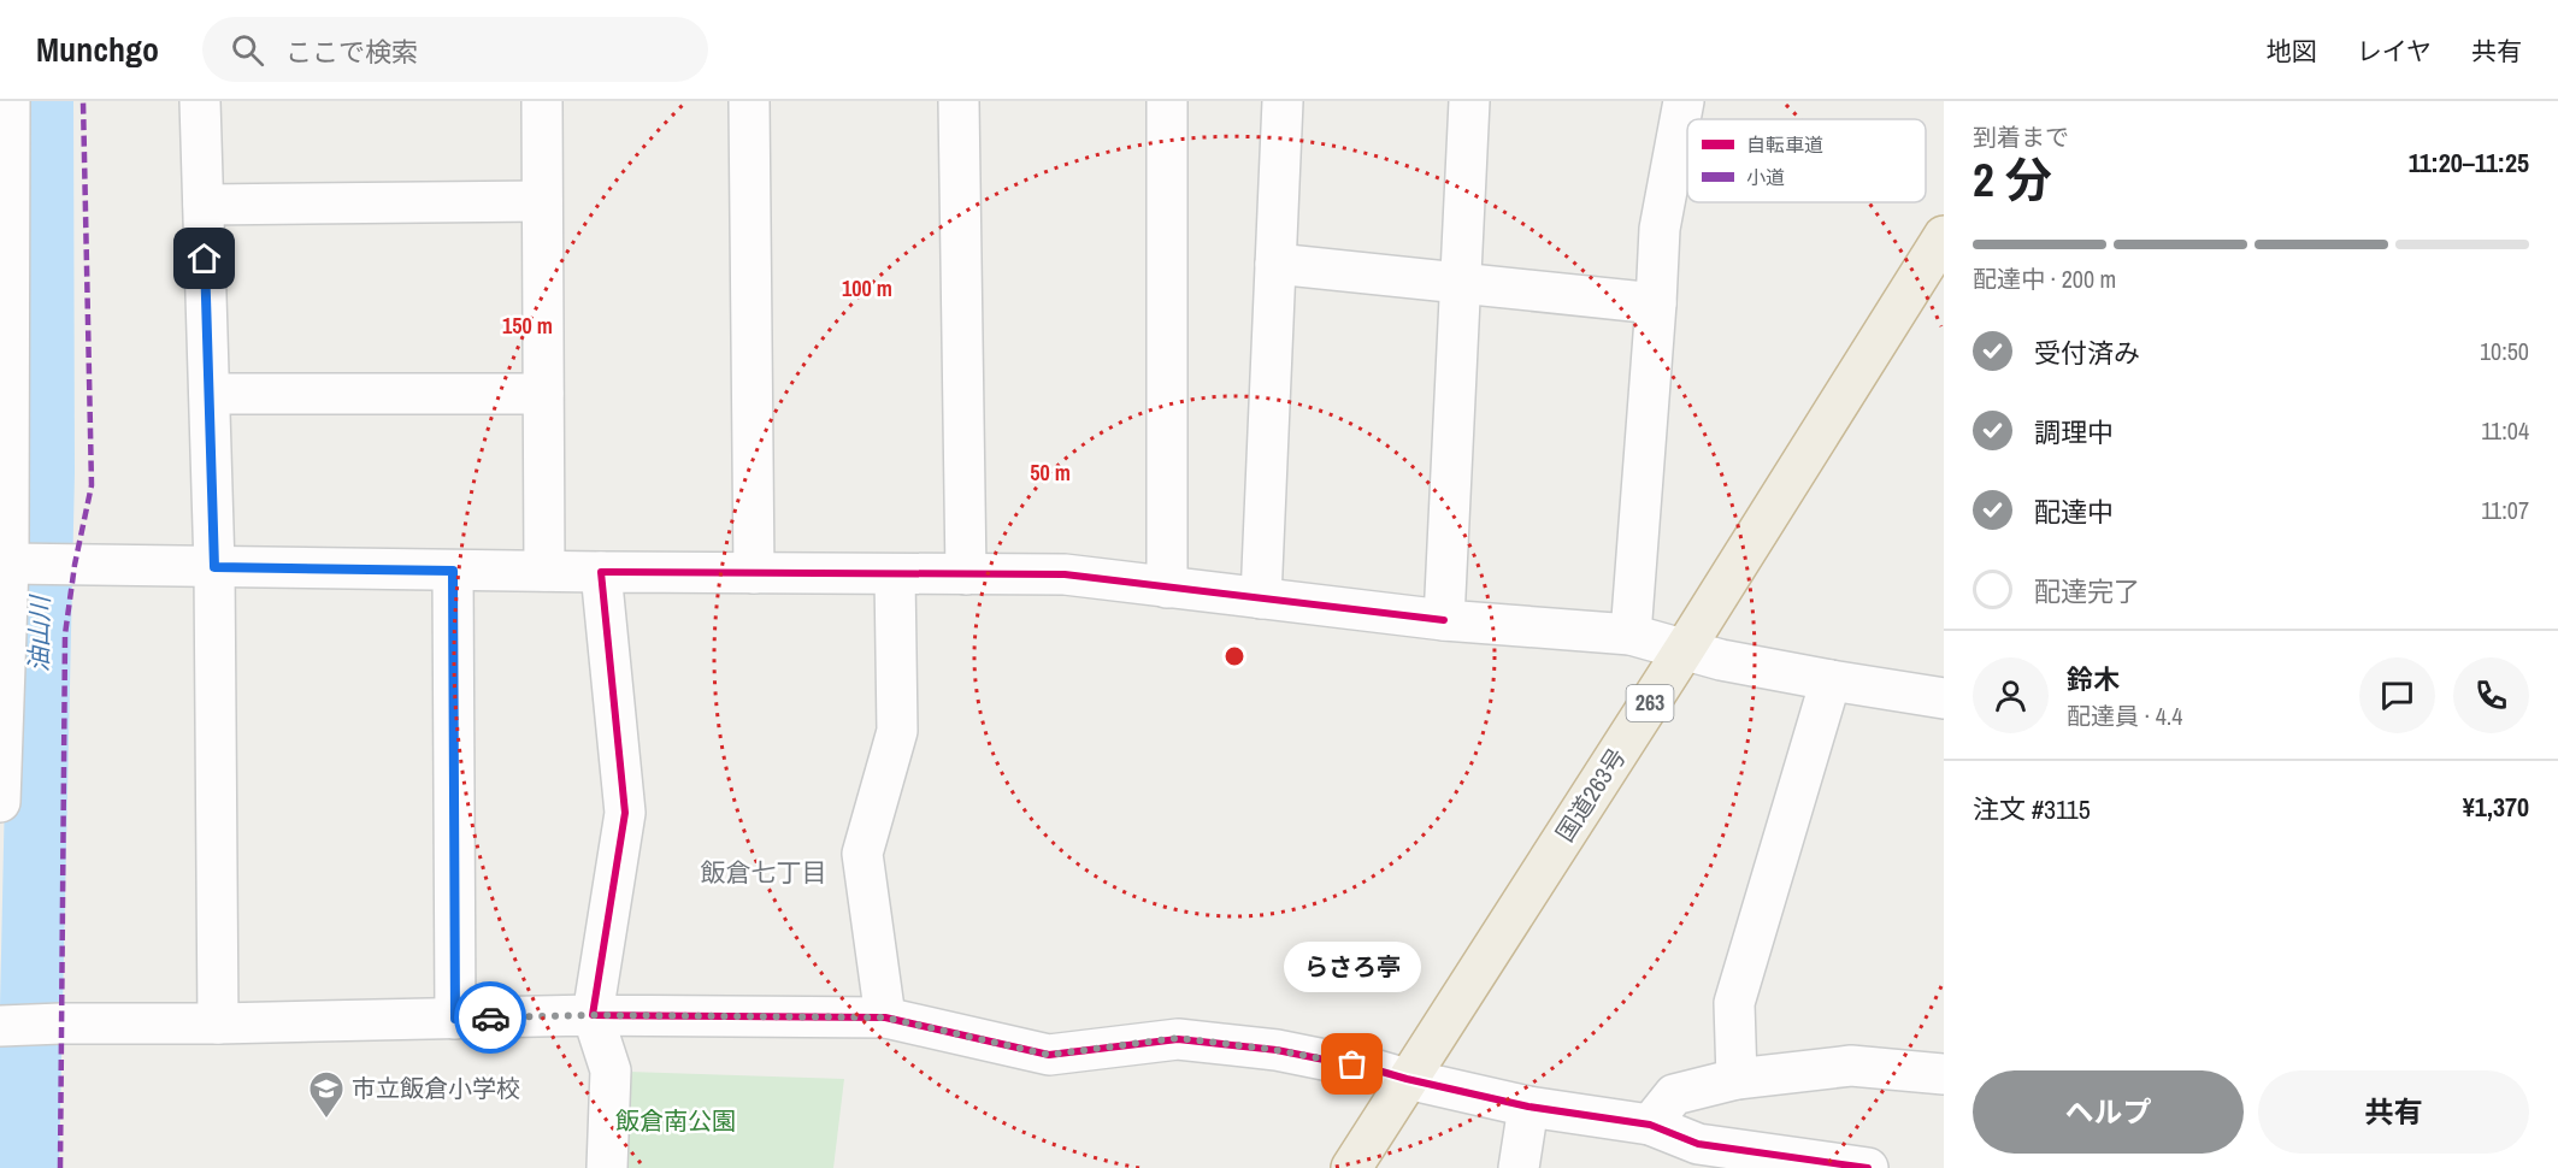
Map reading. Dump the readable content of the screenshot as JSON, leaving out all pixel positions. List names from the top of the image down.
{
  "streets": {
    "highway": ["263", "国道263号"]
  },
  "districts": ["飯倉七丁目"],
  "water": ["油山川"],
  "parks": ["飯倉南公園"],
  "places": {
    "other": ["らさろ亭"],
    "school or university": ["市立飯倉小学校"]
  },
  "legend": ["自転車道", "小道"],
  "page": {
    "header": "Munchgo",
    "search": "ここで検索",
    "nav": ["地図", "レイヤ", "共有"],
    "heading": ["2 分", "到着まで", "11:20–11:25"],
    "panel": [
      "鈴木",
      "配達員 · 4.4",
      "注文 #3115",
      "¥1,370"
    ],
    "bar": "配達中 · 200 m",
    "list": [
      ["受付済み", "10:50"],
      ["調理中", "11:04"],
      ["配達中", "11:07"],
      "配達完了"
    ],
    "bubble": "らさろ亭",
    "buttons": ["ヘルプ", "共有"]
  },
  "rings": ["100 m", "150 m", "50 m"]
}
